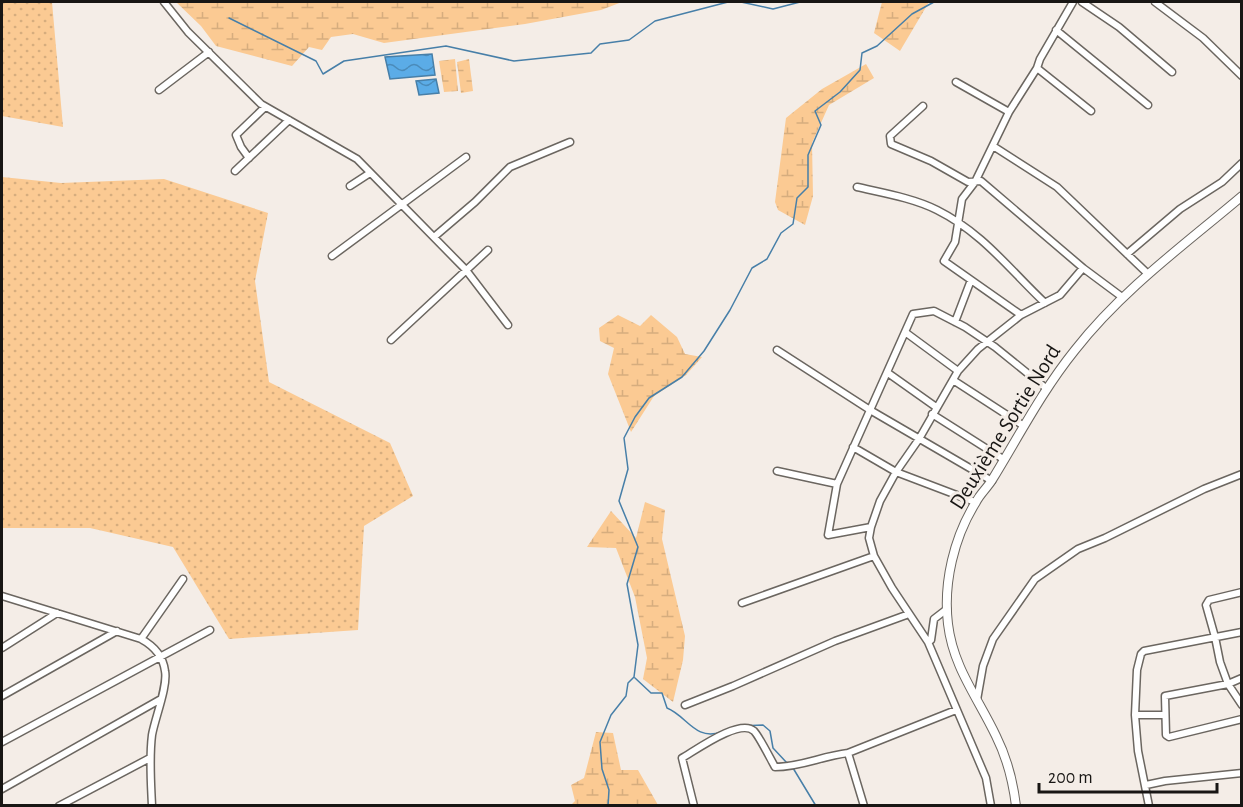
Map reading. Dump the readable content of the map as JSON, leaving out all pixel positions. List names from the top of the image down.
{
  "streets": {
    "main road": ["Deuxième Sortie Nord"]
  },
  "scale_bar": "200 m"
}
